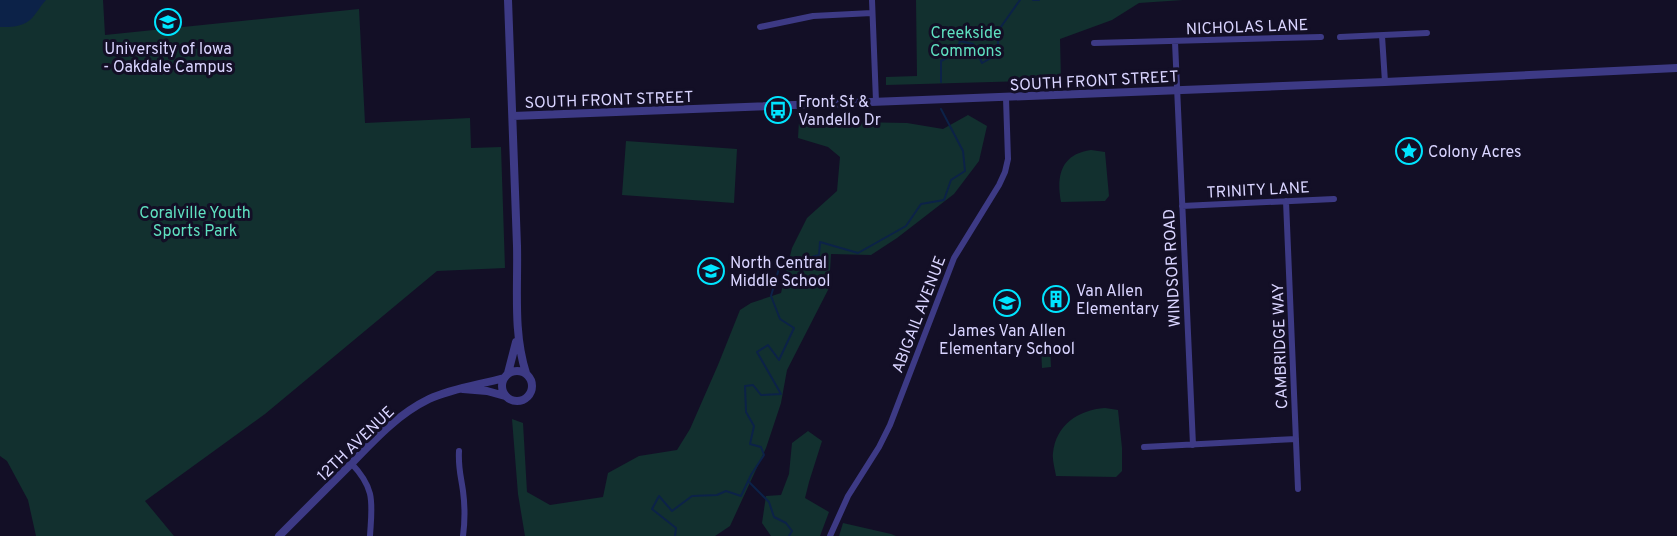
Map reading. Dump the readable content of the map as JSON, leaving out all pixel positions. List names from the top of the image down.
{
  "streets": {
    "street": [
      "NICHOLAS LANE",
      "SOUTH FRONT STREET",
      "TRINITY LANE",
      "WINDSOR ROAD",
      "ABIGAIL AVENUE",
      "CAMBRIDGE WAY",
      "12TH AVENUE"
    ]
  },
  "crossings": [
    ["NICHOLAS LANE", "SOUTH FRONT STREET"],
    ["NICHOLAS LANE", "WINDSOR ROAD"],
    ["SOUTH FRONT STREET", "WINDSOR ROAD"],
    ["SOUTH FRONT STREET", "ABIGAIL AVENUE"],
    ["TRINITY LANE", "WINDSOR ROAD"],
    ["TRINITY LANE", "CAMBRIDGE WAY"]
  ],
  "parks": ["Creekside Commons", "Coralville Youth Sports Park"],
  "places": {
    "school or university": ["University of Iowa - Oakdale Campus", "North Central Middle School", "James Van Allen Elementary School"],
    "bus stop": ["Front St & Vandello Dr"],
    "place": ["Colony Acres"],
    "building": ["Van Allen Elementary"]
  }
}
